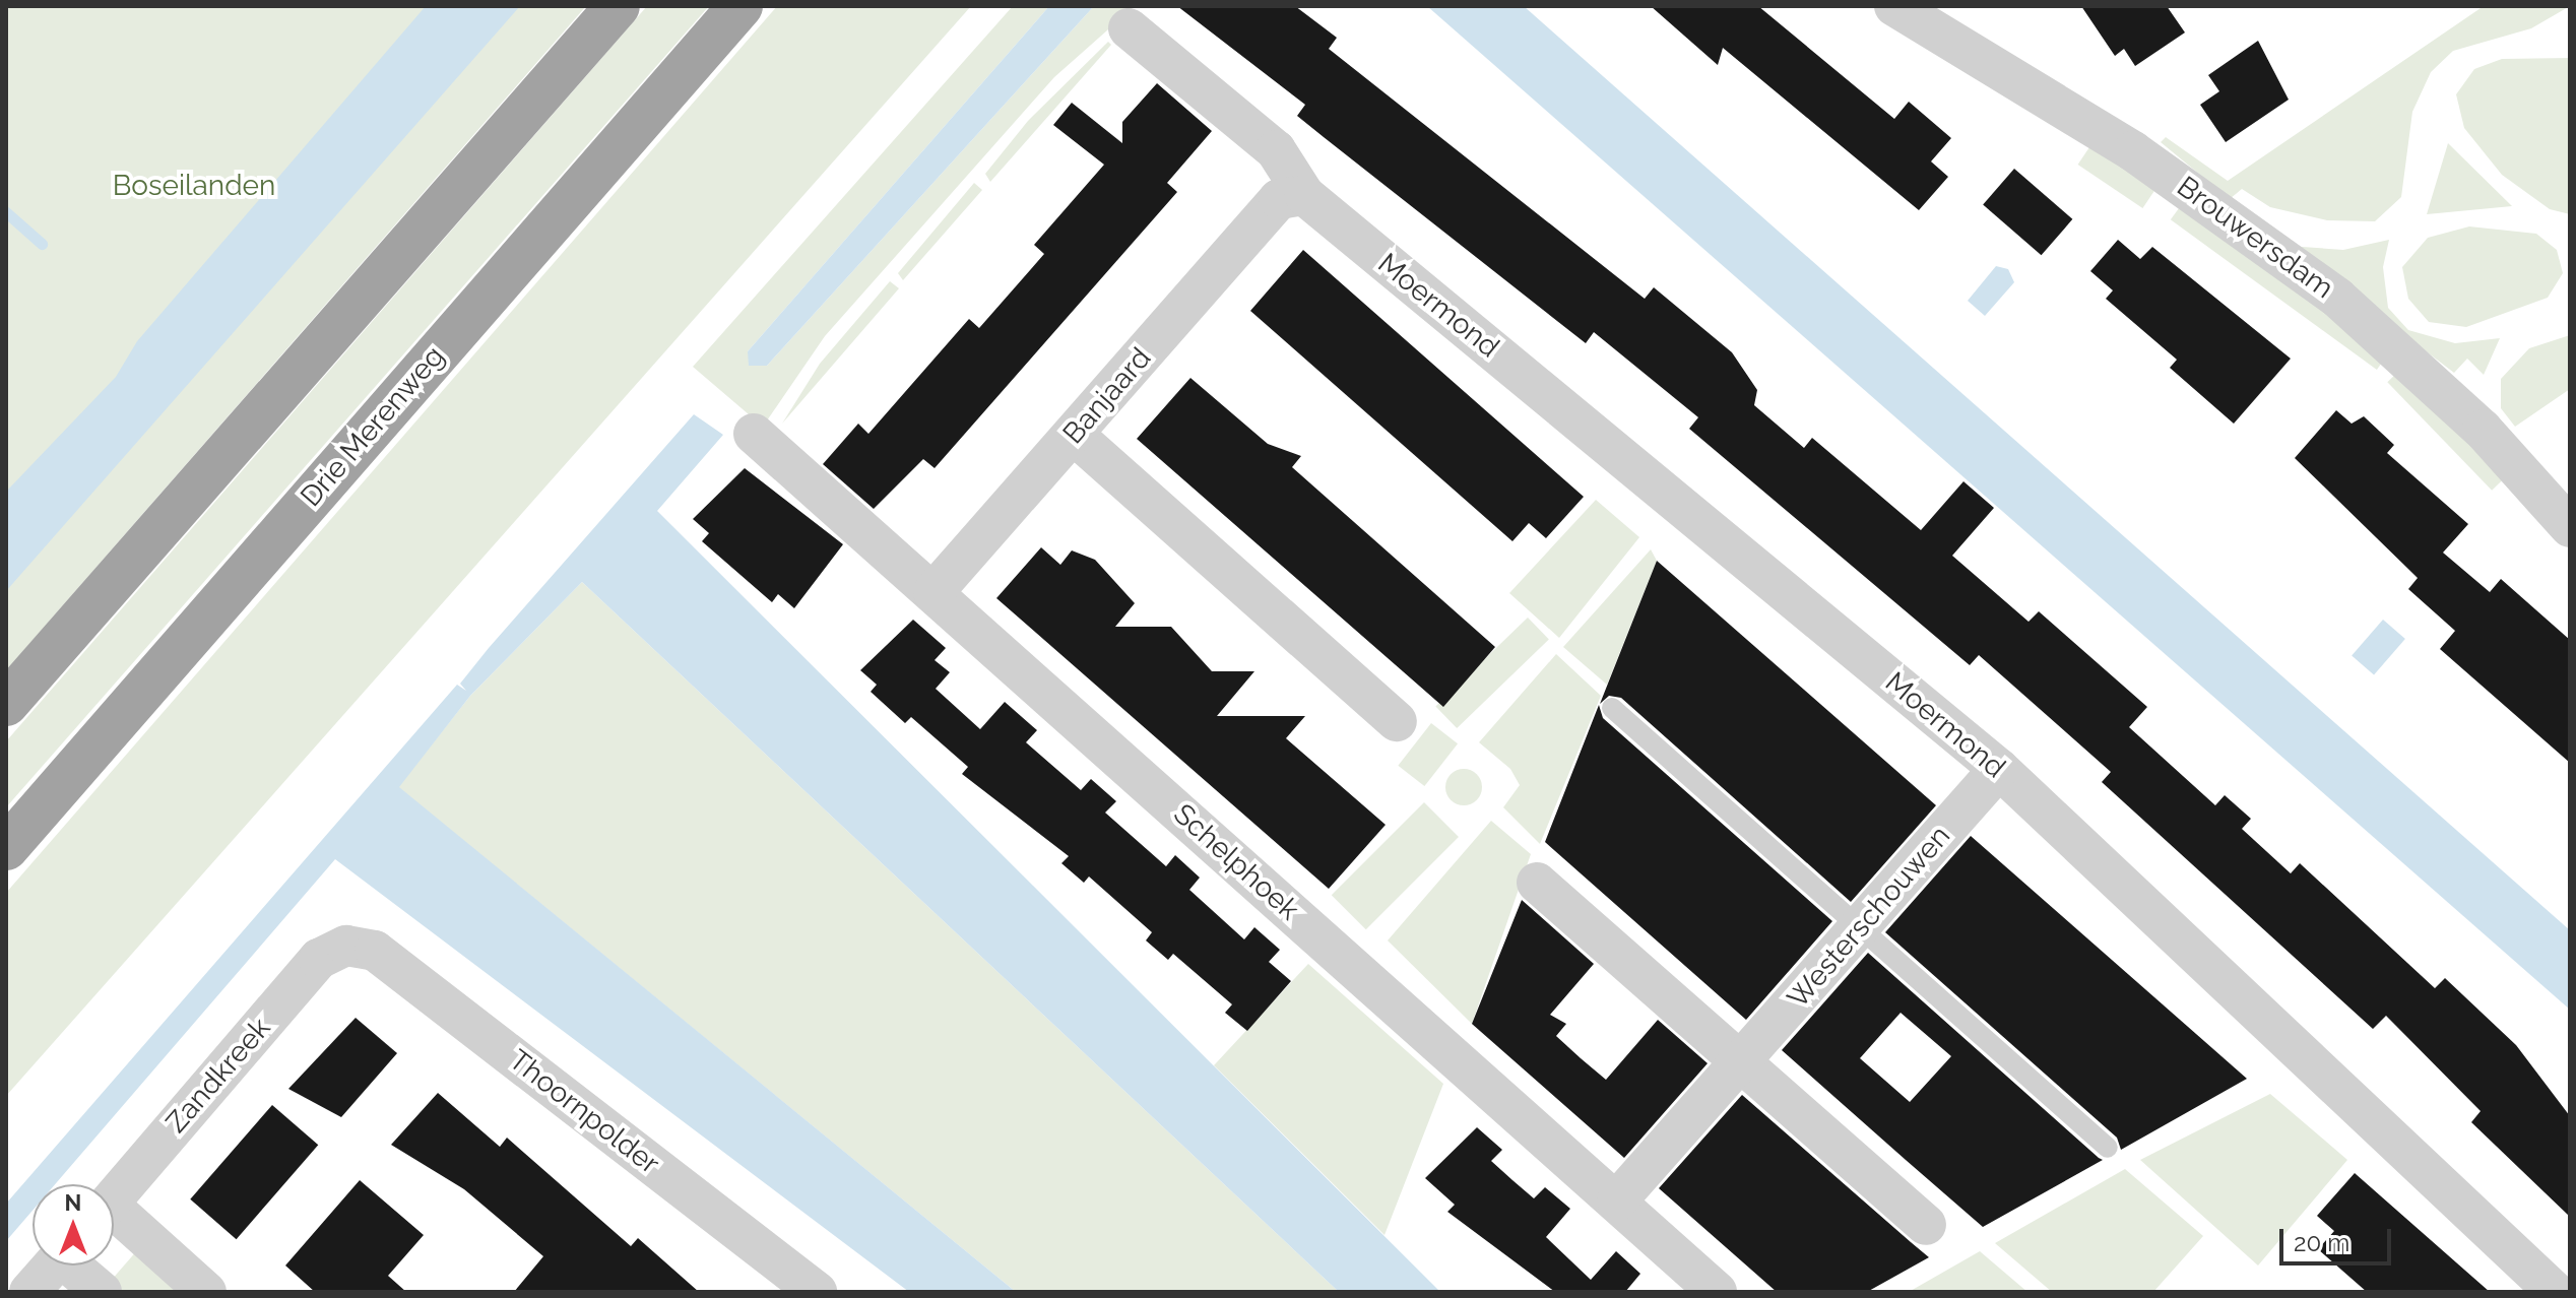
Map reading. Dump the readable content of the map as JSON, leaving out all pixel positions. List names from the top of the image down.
{
  "streets": {
    "highway": ["Drie Merenweg"],
    "street": [
      "Brouwersdam",
      "Moermond",
      "Banjaard",
      "Schelphoek",
      "Westerschouwen",
      "Zandkreek",
      "Thoornpolder"
    ]
  },
  "crossings": [
    ["Moermond", "Banjaard"],
    ["Moermond", "Westerschouwen"],
    ["Banjaard", "Schelphoek"],
    ["Schelphoek", "Westerschouwen"],
    ["Zandkreek", "Thoornpolder"]
  ],
  "parks": ["Boseilanden"],
  "scale_bar": "20 m",
  "north": "top"
}
